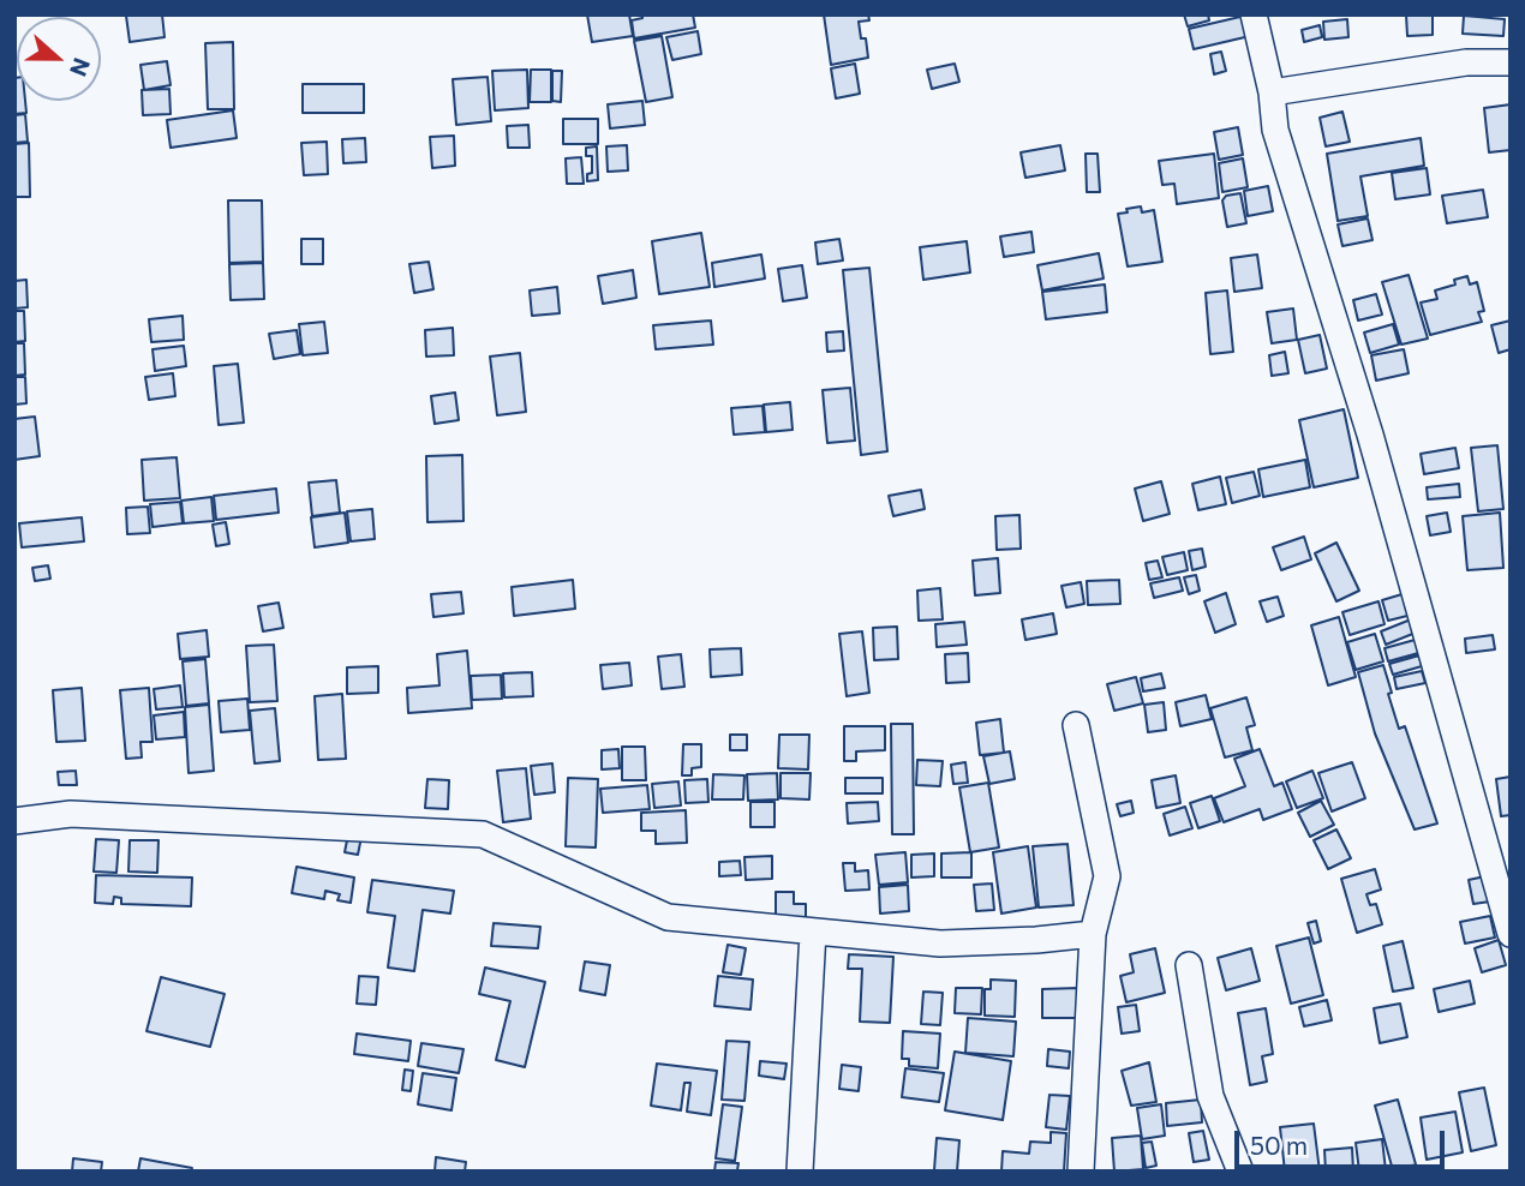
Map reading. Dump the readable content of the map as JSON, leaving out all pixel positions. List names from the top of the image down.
{
  "scale_bar": "50 m",
  "north": "right"
}
